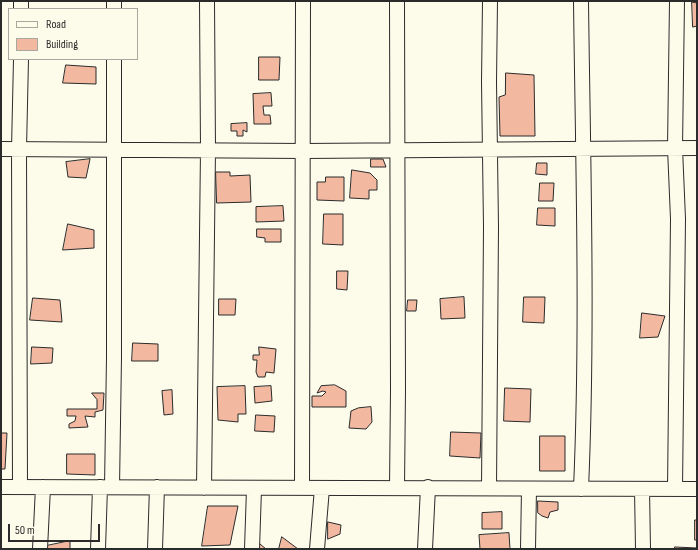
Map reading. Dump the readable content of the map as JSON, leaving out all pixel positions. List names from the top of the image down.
{
  "legend": ["Road", "Building"],
  "scale_bar": "50 m"
}
